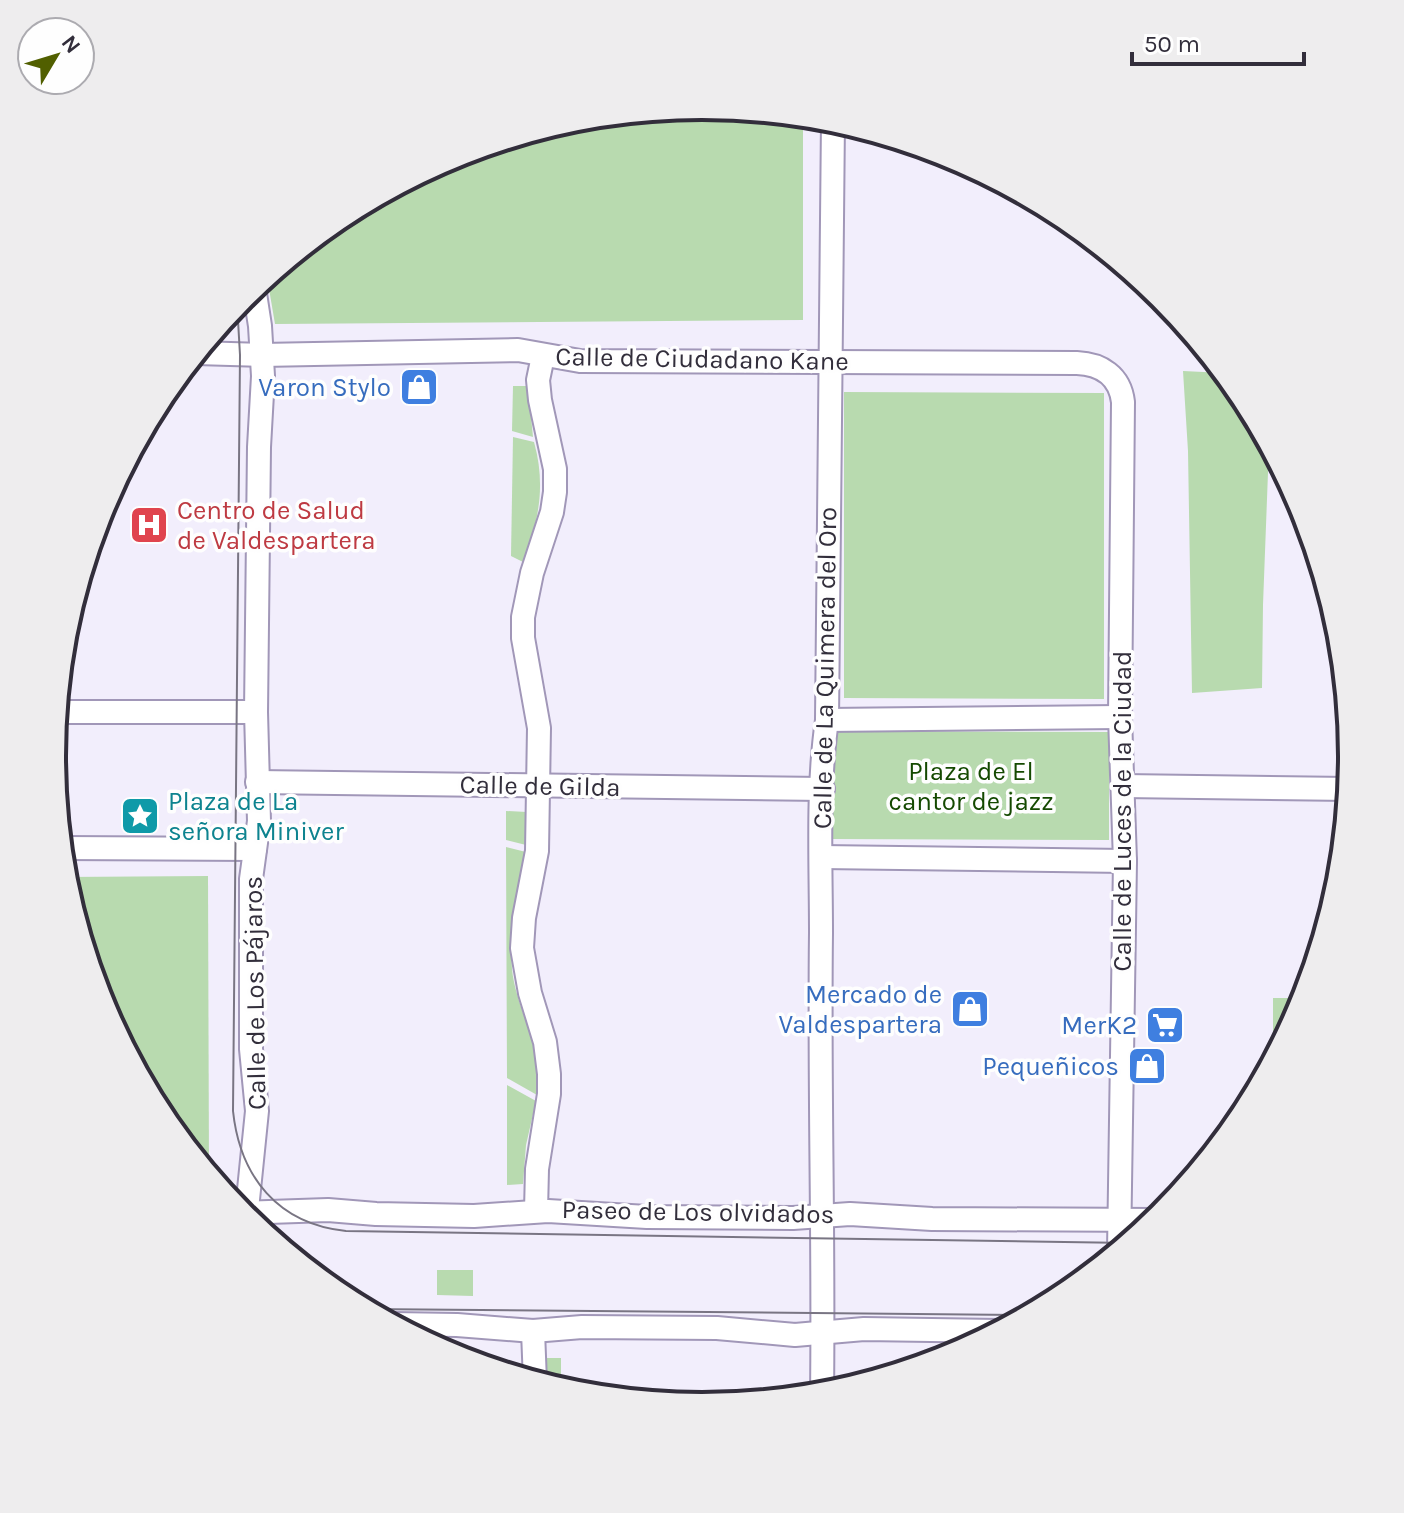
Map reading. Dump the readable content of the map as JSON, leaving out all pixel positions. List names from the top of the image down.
{
  "streets": {
    "street": [
      "Calle de Ciudadano Kane",
      "Calle de La Quimera del Oro",
      "Calle de Gilda",
      "Calle de Luces de la Ciudad",
      "Calle de Los Pájaros",
      "Paseo de Los olvidados"
    ]
  },
  "crossings": [
    ["Calle de Ciudadano Kane", "Calle de La Quimera del Oro"],
    ["Calle de Ciudadano Kane", "Calle de Luces de la Ciudad"],
    ["Calle de Ciudadano Kane", "Calle de Los Pájaros"],
    ["Calle de La Quimera del Oro", "Calle de Gilda"],
    ["Calle de La Quimera del Oro", "Paseo de Los olvidados"],
    ["Calle de Gilda", "Calle de Los Pájaros"],
    ["Calle de Luces de la Ciudad", "Paseo de Los olvidados"]
  ],
  "parks": ["Plaza de El cantor de jazz"],
  "places": {
    "shop": ["Varon Stylo", "Mercado de Valdespartera", "Pequeñicos"],
    "hospital": ["Centro de Salud de Valdespartera"],
    "place": ["Plaza de La señora Miniver"],
    "supermarket": ["MerK2"]
  },
  "scale_bar": "50 m",
  "north": "top right"
}
